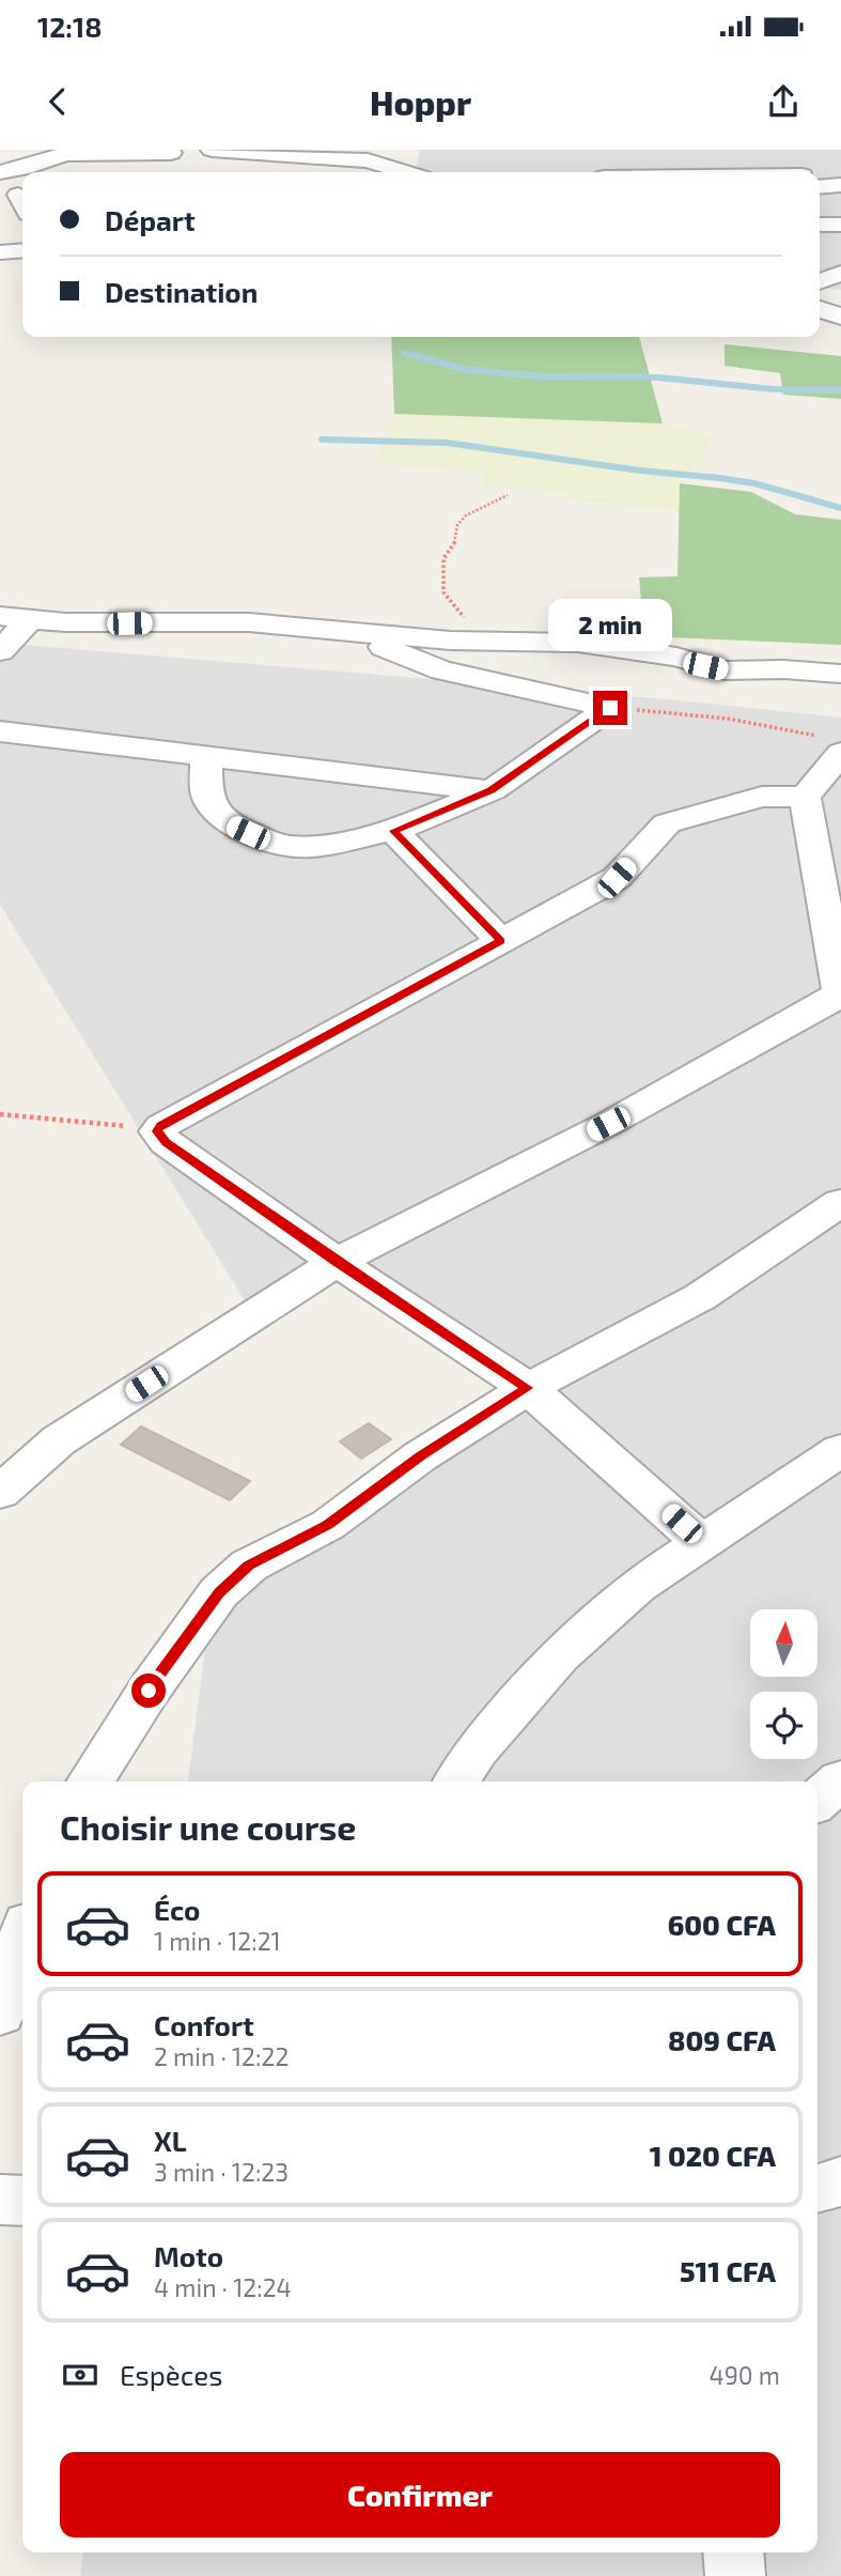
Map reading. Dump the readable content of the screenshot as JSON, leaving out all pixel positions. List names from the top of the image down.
{
  "north": "top",
  "page": {
    "status": "12:18",
    "header": "Hoppr",
    "banner": ["Départ", "Destination"],
    "bubble": "2 min",
    "heading": "Choisir une course",
    "list": [
      {
        "name": "Éco",
        "note": "1 min · 12:21",
        "value": "600 CFA"
      },
      {
        "name": "Confort",
        "note": "2 min · 12:22",
        "value": "809 CFA"
      },
      {
        "name": "XL",
        "note": "3 min · 12:23",
        "value": "1 020 CFA"
      },
      {
        "name": "Moto",
        "note": "4 min · 12:24",
        "value": "511 CFA"
      }
    ],
    "pay": ["Espèces", "490 m"],
    "buttons": "Confirmer"
  }
}
